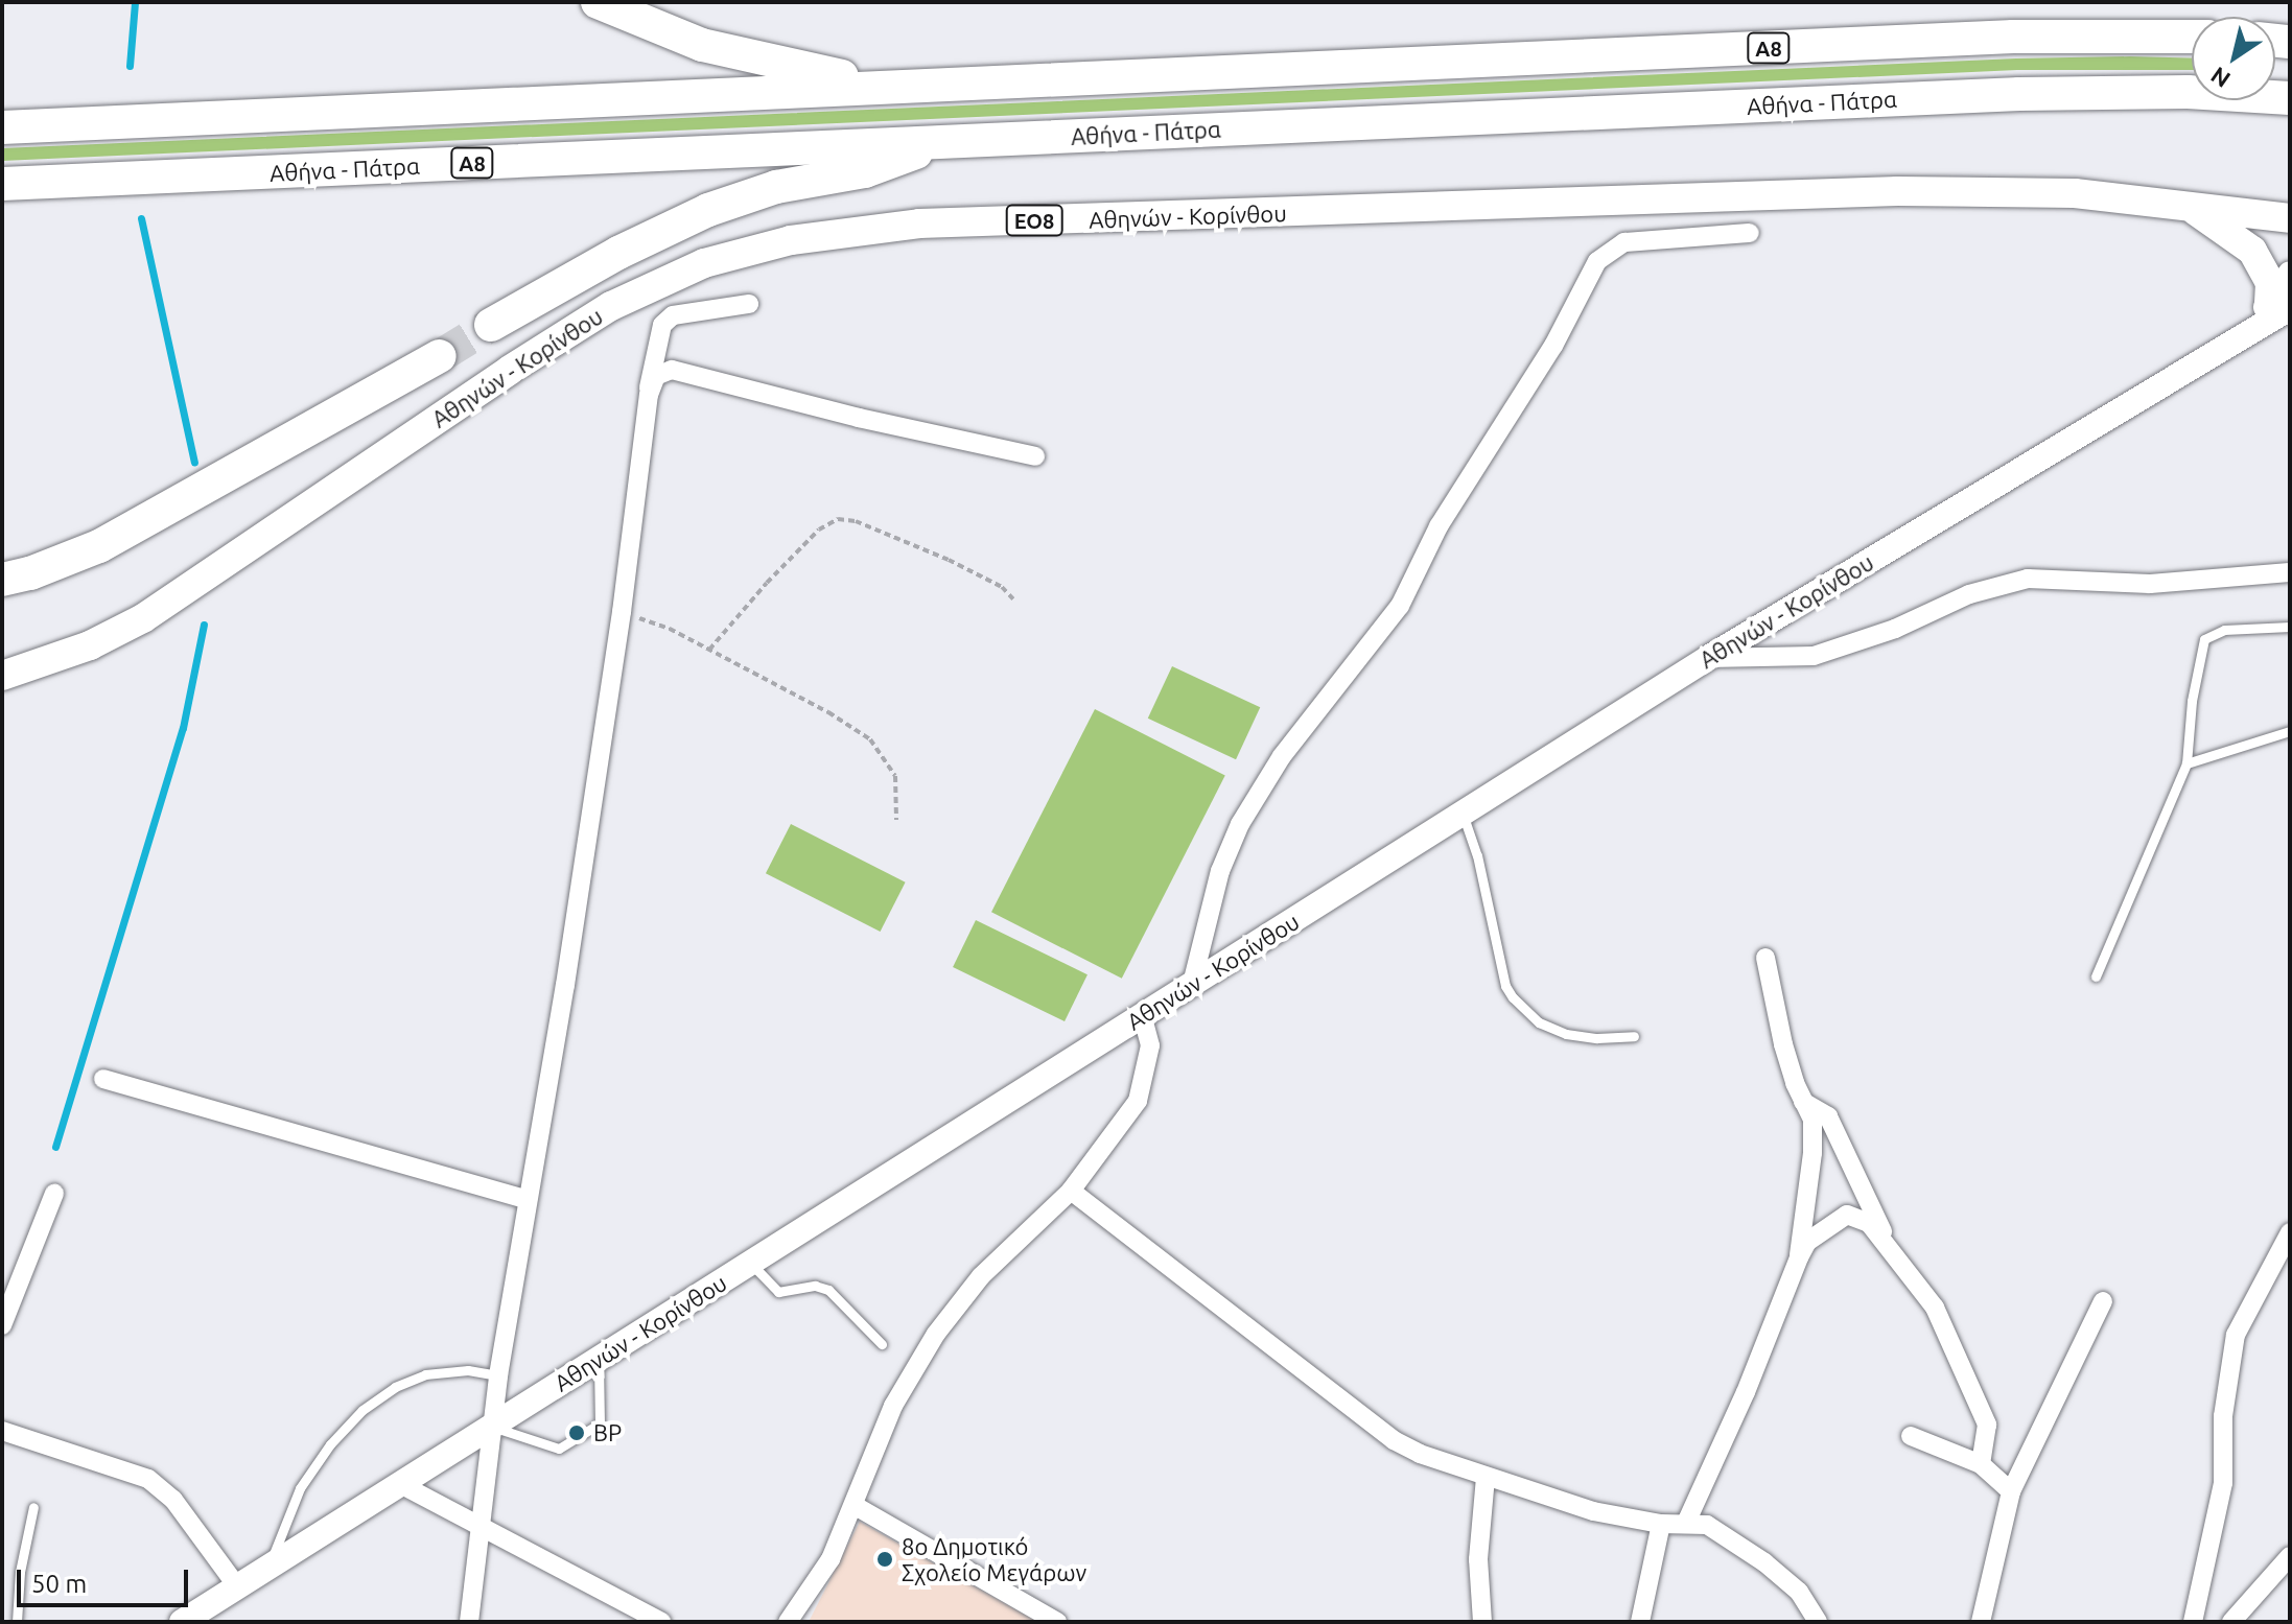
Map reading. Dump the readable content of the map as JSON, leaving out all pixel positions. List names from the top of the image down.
{
  "streets": {
    "highway": ["Α8", "Αθήνα - Πάτρα"],
    "main road": ["Αθηνών - Κορίνθου", "ΕΟ8"]
  },
  "places": ["BP", "8ο Δημοτικό Σχολείο Μεγάρων"],
  "scale_bar": "50 m",
  "north": "bottom left"
}
